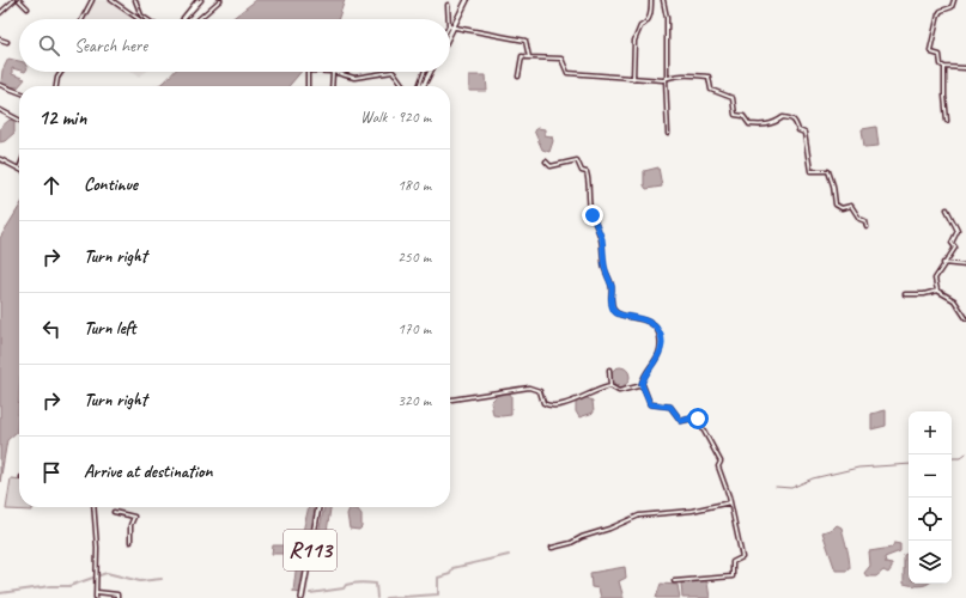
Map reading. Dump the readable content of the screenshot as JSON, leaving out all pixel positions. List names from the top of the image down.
{
  "streets": {
    "main road": ["R113"]
  },
  "page": {
    "search": "Search here",
    "heading": ["12 min", "Walk · 920 m"],
    "list": [
      ["Continue", "180 m"],
      ["Turn right", "250 m"],
      ["Turn left", "170 m"],
      ["Turn right", "320 m"],
      "Arrive at destination"
    ],
    "map_buttons": ["+", "−"]
  }
}
